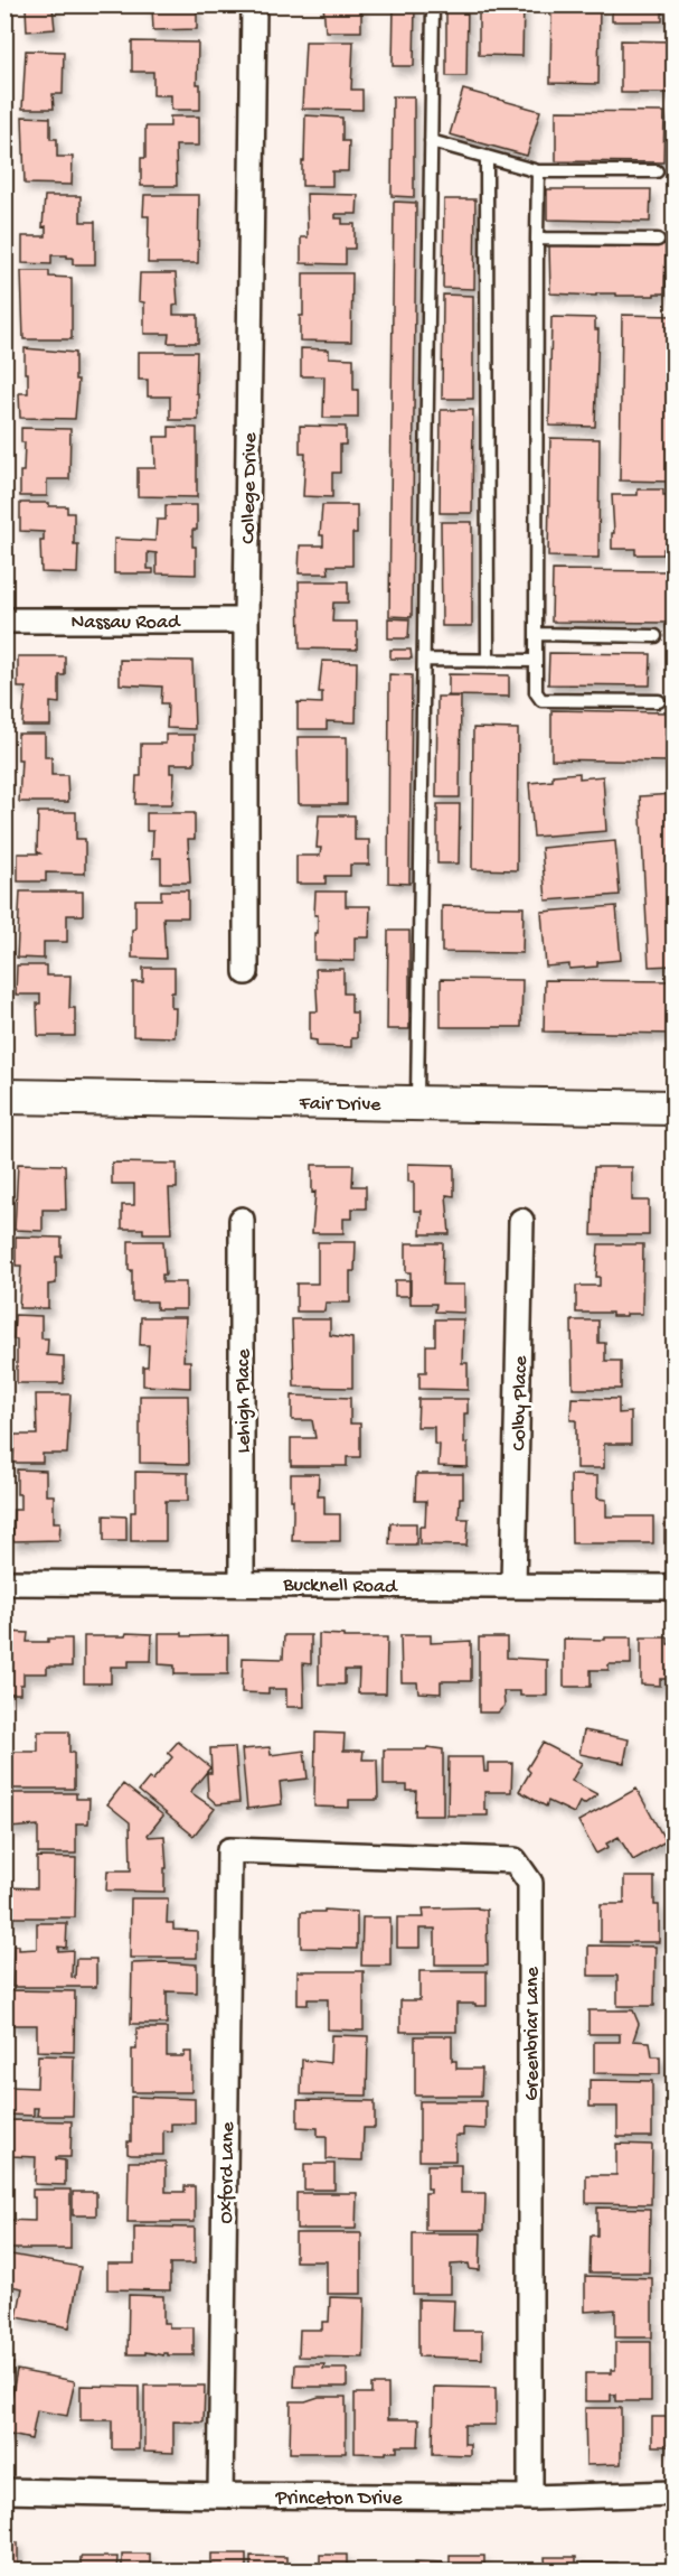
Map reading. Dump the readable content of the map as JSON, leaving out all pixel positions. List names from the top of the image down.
{
  "streets": {
    "main road": ["Fair Drive"],
    "street": [
      "College Drive",
      "Nassau Road",
      "Lehigh Place",
      "Colby Place",
      "Bucknell Road",
      "Greenbriar Lane",
      "Oxford Lane",
      "Princeton Drive"
    ]
  },
  "crossings": [
    ["College Drive", "Nassau Road"],
    ["Lehigh Place", "Bucknell Road"],
    ["Colby Place", "Bucknell Road"],
    ["Greenbriar Lane", "Oxford Lane"],
    ["Greenbriar Lane", "Princeton Drive"],
    ["Oxford Lane", "Princeton Drive"]
  ]
}
